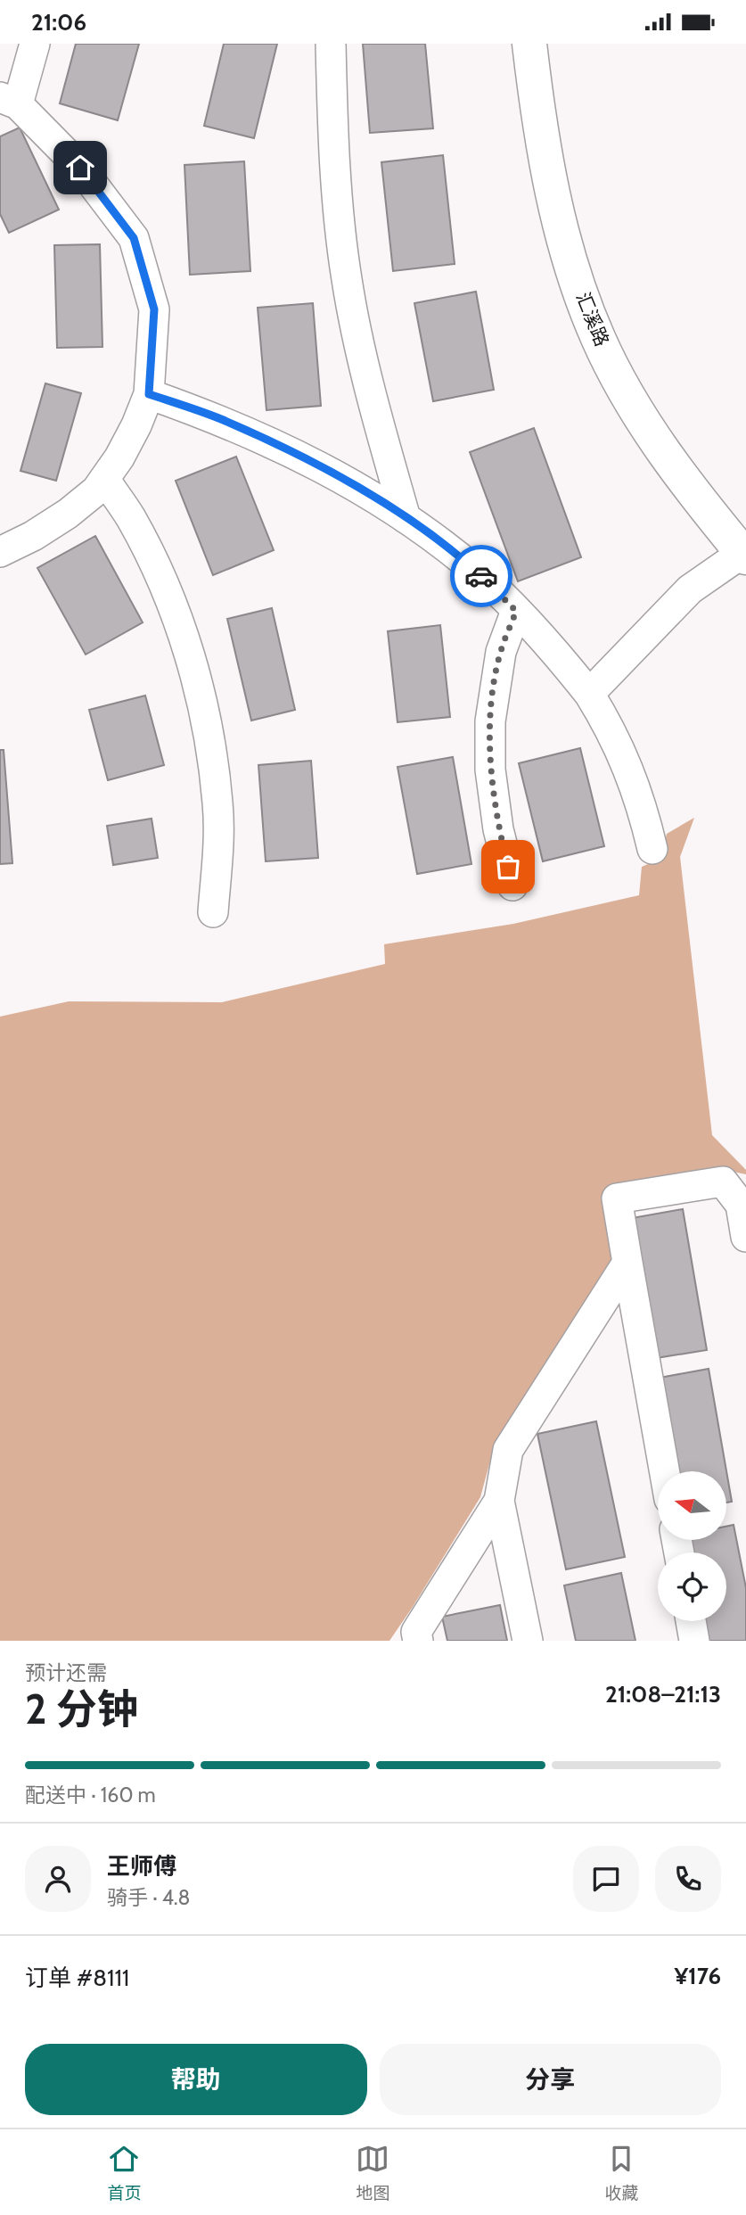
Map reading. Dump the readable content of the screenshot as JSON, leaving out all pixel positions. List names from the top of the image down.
{
  "streets": {
    "street": ["汇溪路"]
  },
  "north": "left",
  "page": {
    "status": "21:06",
    "heading": ["2 分钟", "预计还需", "21:08–21:13"],
    "panel": [
      "王师傅",
      "骑手 · 4.8",
      "订单 #8111",
      "¥176"
    ],
    "bar": "配送中 · 160 m",
    "buttons": ["帮助", "分享"],
    "tabs": ["首页", "地图", "收藏"]
  }
}
